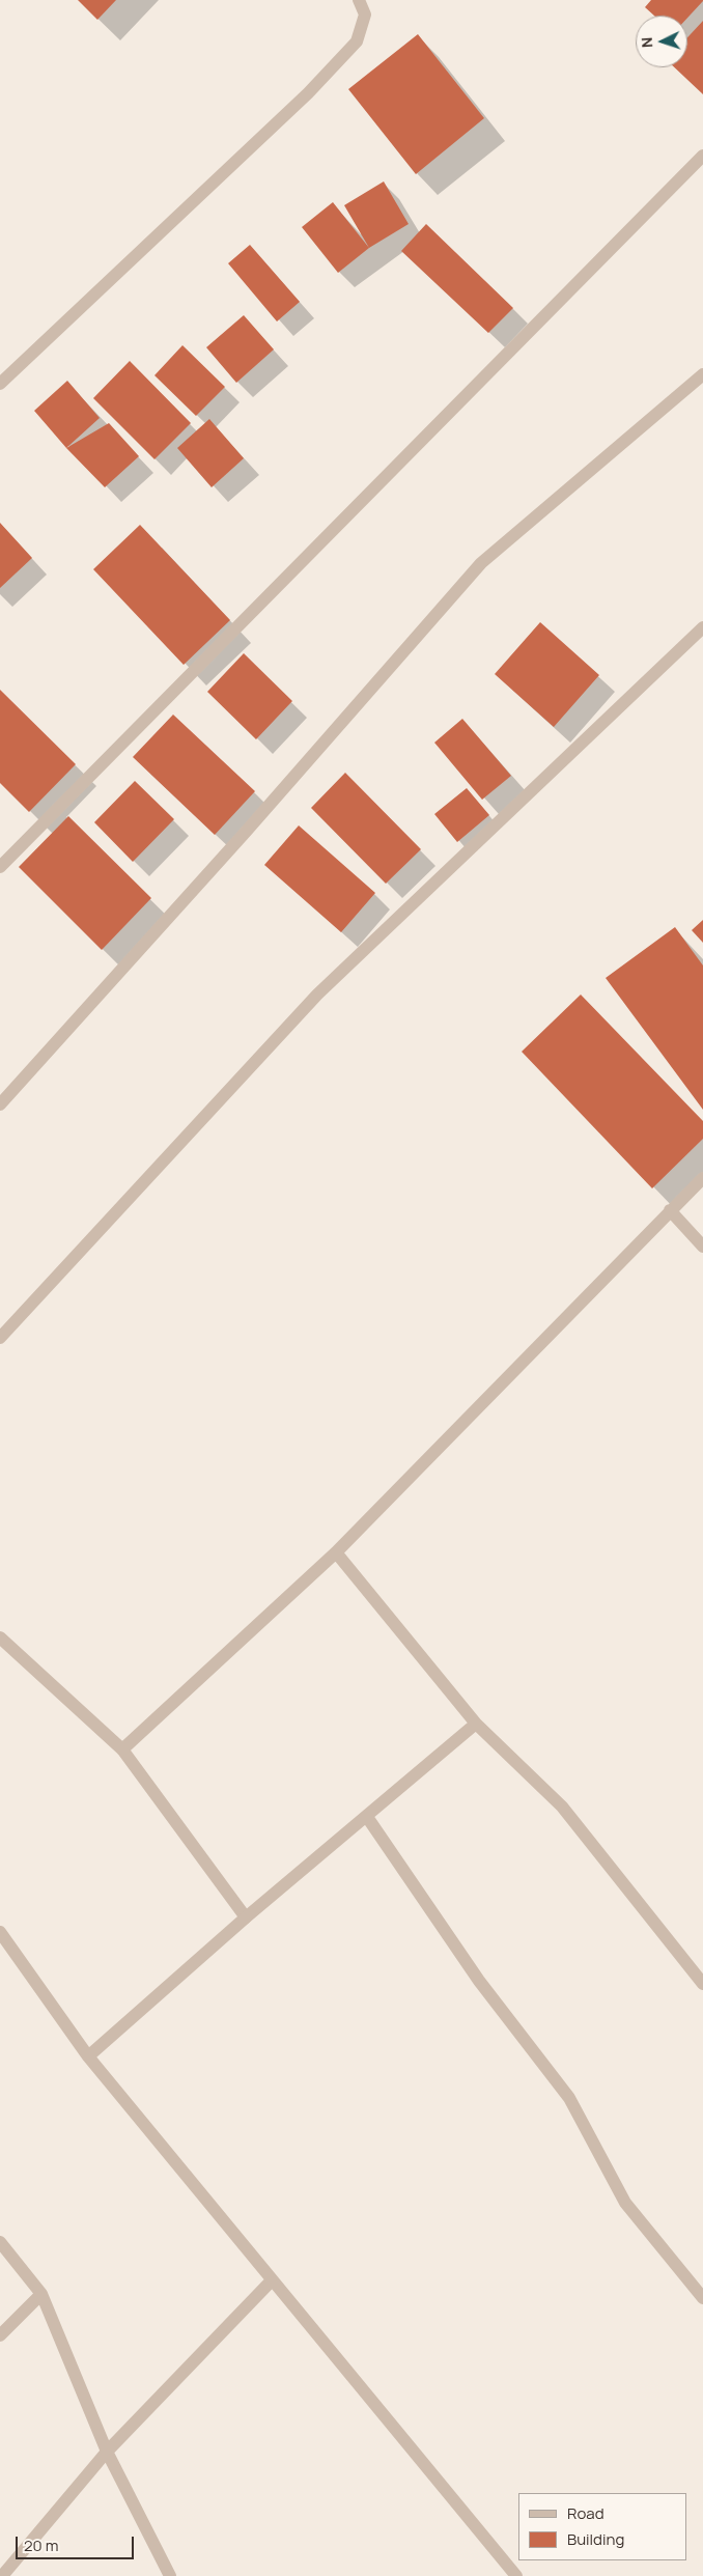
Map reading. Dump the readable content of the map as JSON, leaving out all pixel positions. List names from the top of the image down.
{
  "legend": ["Road", "Building"],
  "scale_bar": "20 m",
  "north": "left"
}
